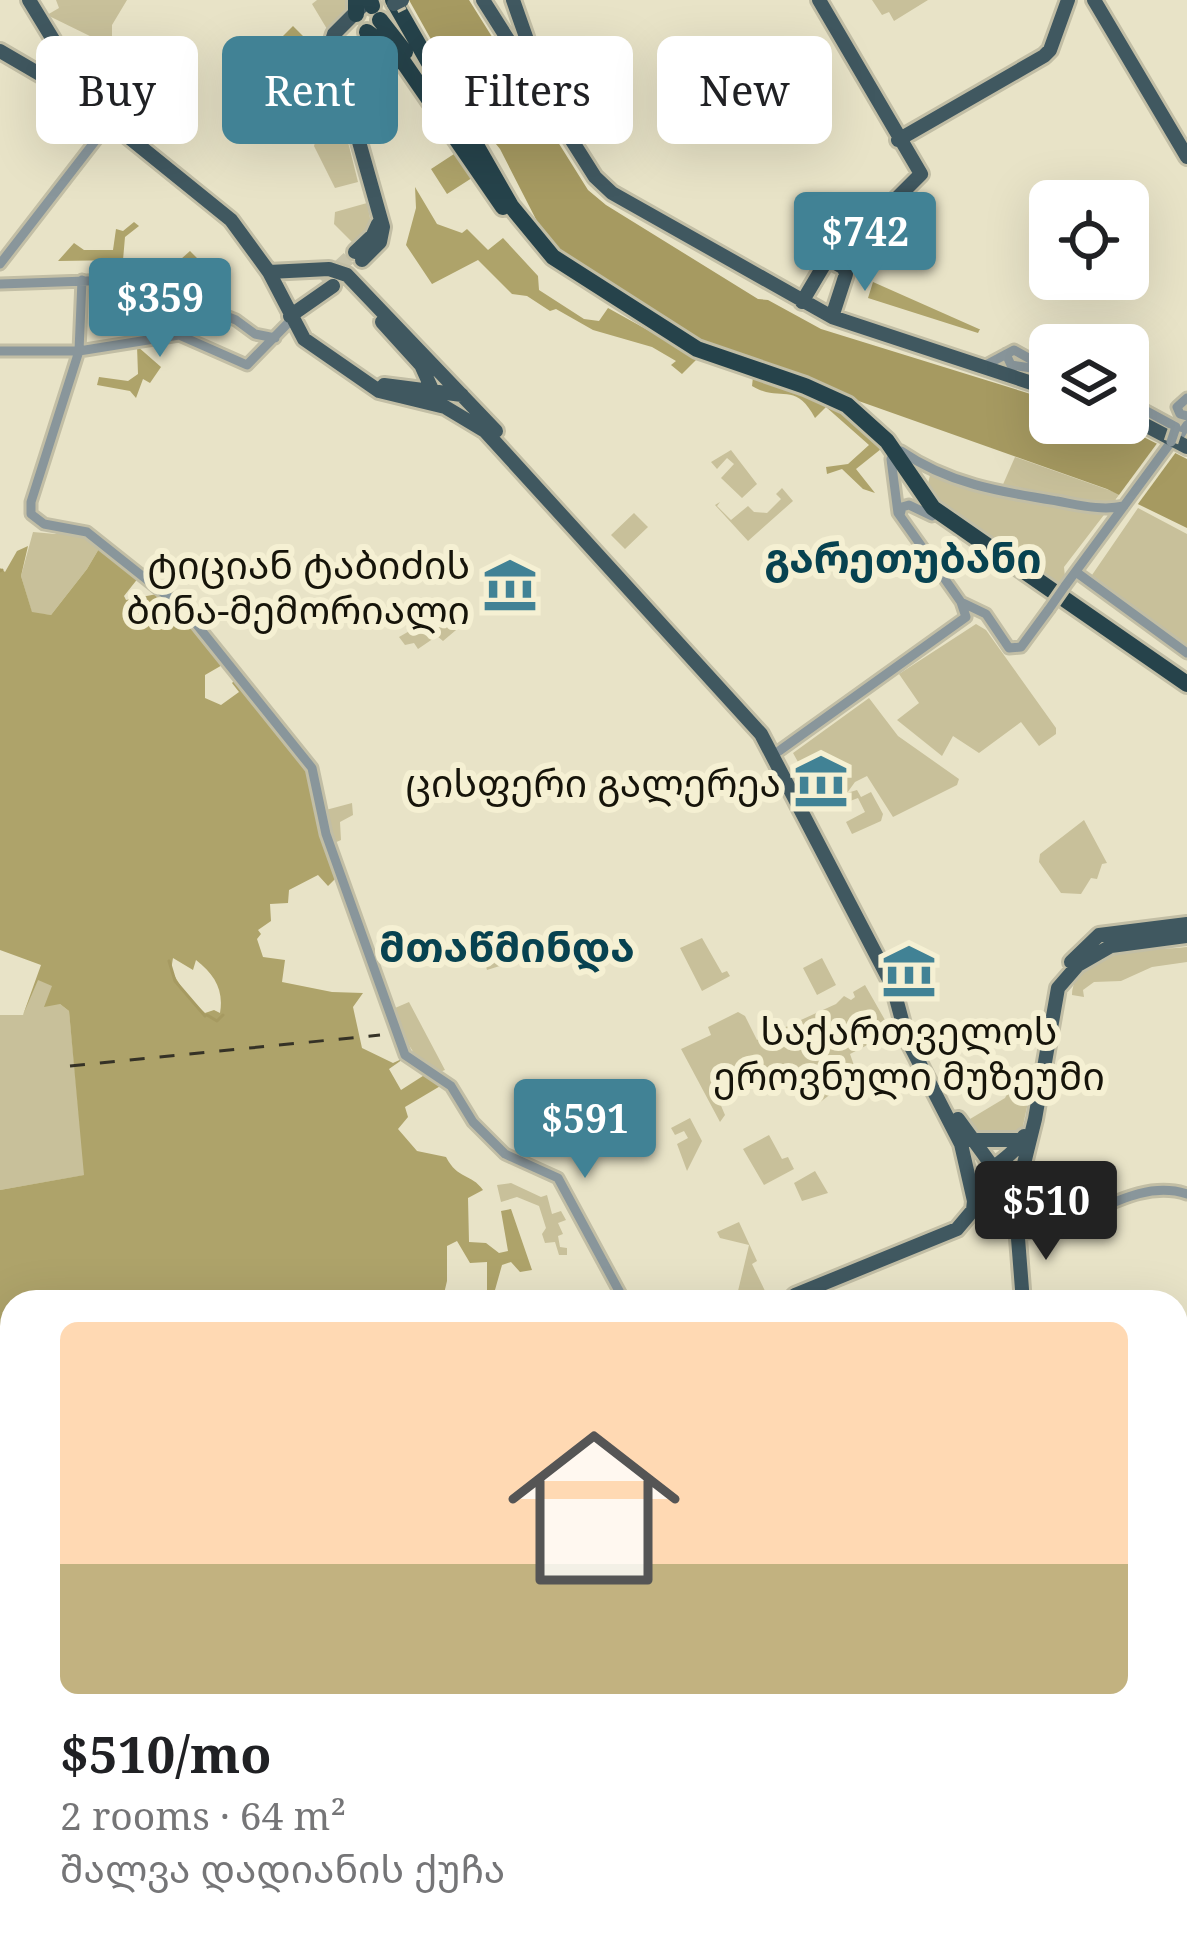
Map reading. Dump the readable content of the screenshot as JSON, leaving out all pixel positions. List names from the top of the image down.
{
  "districts": ["გარეთუბანი", "მთაწმინდა"],
  "places": {
    "museum": ["ტიციან ტაბიძის ბინა-მემორიალი", "ცისფერი გალერეა", "საქართველოს ეროვნული მუზეუმი"]
  },
  "page": {
    "chip": [
      "Buy",
      "Rent",
      "Filters",
      "New"
    ],
    "price": [
      "$742",
      "$359",
      "$591",
      "$510"
    ],
    "list": [
      {
        "name": "$510/mo",
        "note": "2 rooms · 64 m² · შალვა დადიანის ქუჩა"
      }
    ]
  }
}
